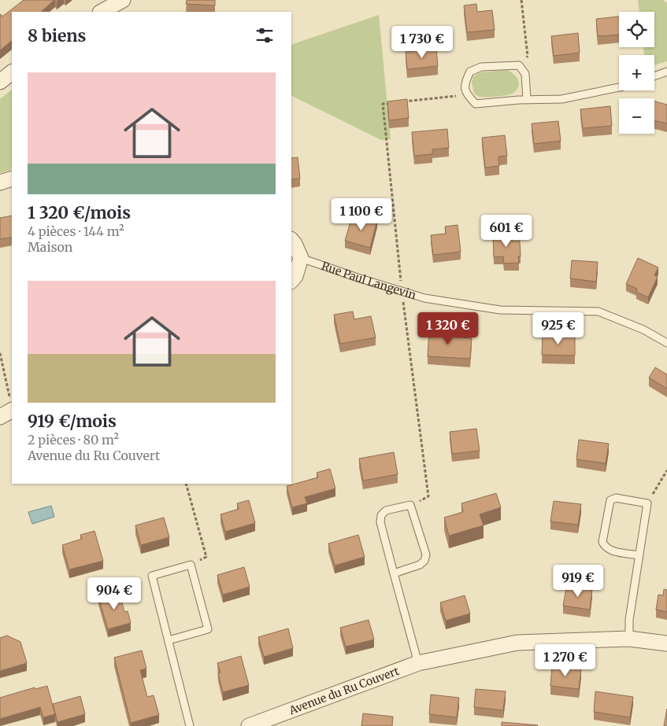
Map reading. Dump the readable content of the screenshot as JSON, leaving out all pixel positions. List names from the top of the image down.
{
  "streets": {
    "street": ["Avenue du Ru Couvert"],
    "lane": ["Rue Paul Langevin"]
  },
  "page": {
    "map_buttons": ["+", "−"],
    "heading": "8 biens",
    "price": [
      "1 730 €",
      "1 100 €",
      "601 €",
      "1 320 €",
      "925 €",
      "919 €",
      "904 €",
      "1 270 €"
    ],
    "list": [
      {
        "name": "1 320 €/mois",
        "note": "4 pièces · 144 m² · Maison"
      },
      {
        "name": "919 €/mois",
        "note": "2 pièces · 80 m² · Avenue du Ru Couvert"
      }
    ]
  }
}
